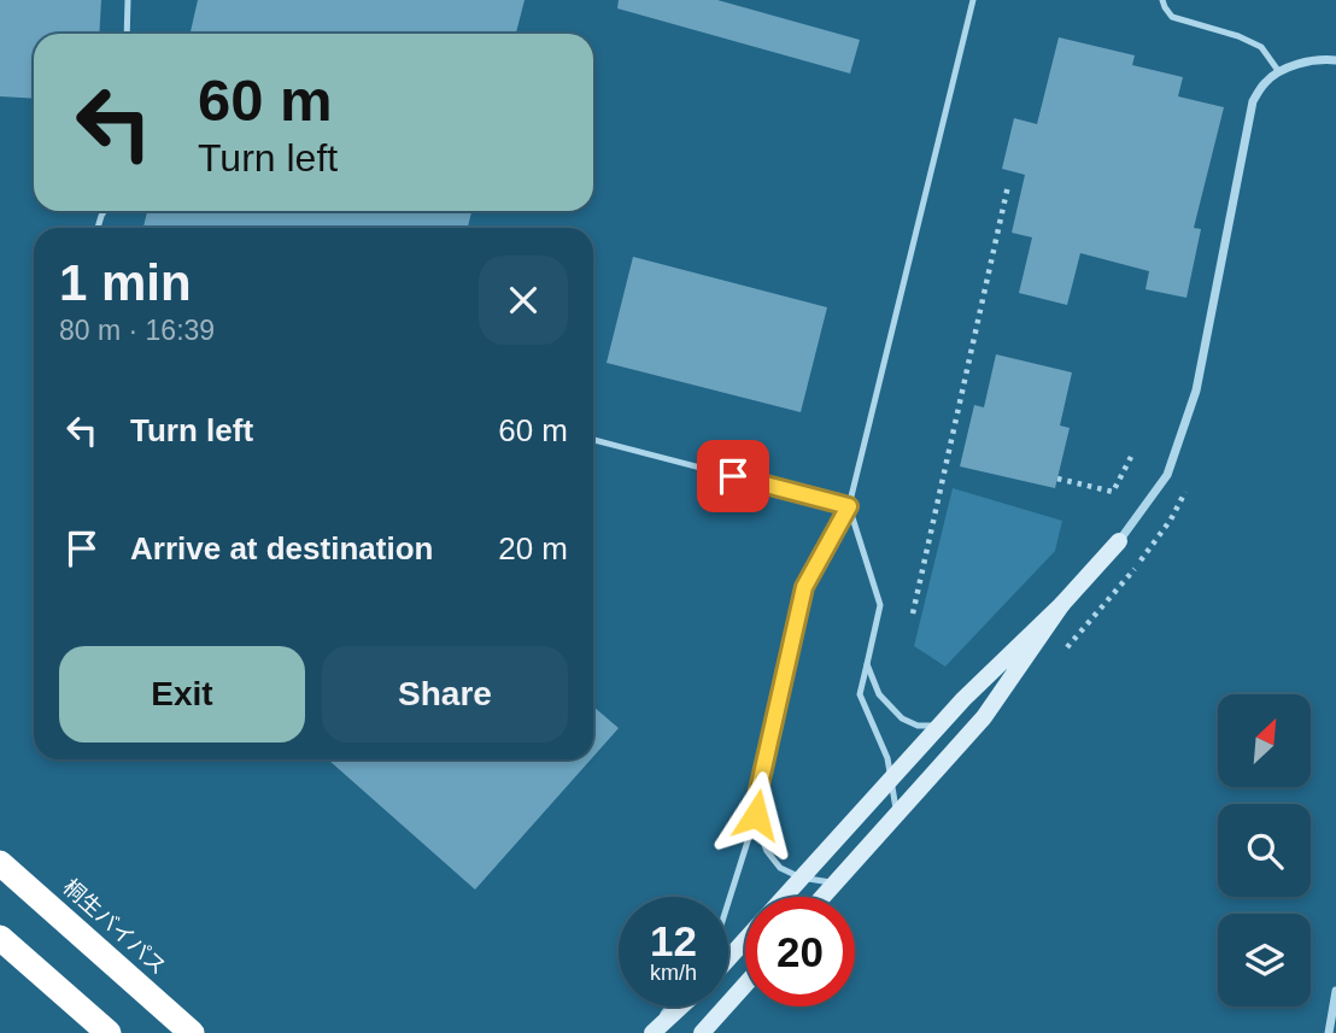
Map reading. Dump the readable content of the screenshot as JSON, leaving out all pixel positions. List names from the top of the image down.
{
  "streets": {
    "highway": ["桐生バイパス"]
  },
  "north": "top right",
  "page": {
    "turn": ["60 m", "Turn left"],
    "heading": ["1 min", "80 m · 16:39"],
    "list": [
      {
        "name": "Turn left",
        "value": "60 m"
      },
      {
        "name": "Arrive at destination",
        "value": "20 m"
      }
    ],
    "buttons": ["Exit", "Share"],
    "speed": "12 km/h",
    "limit": "20"
  }
}
